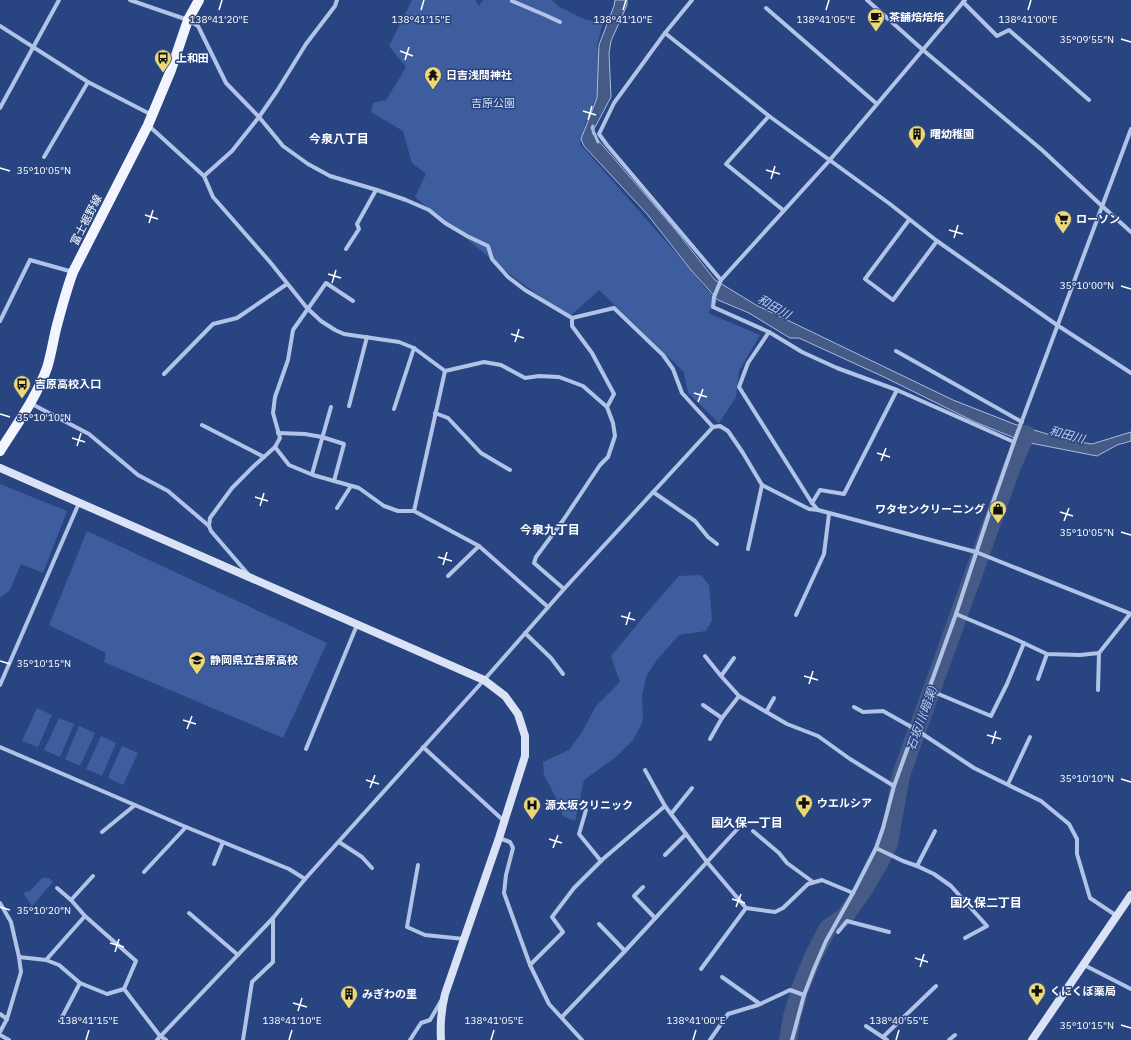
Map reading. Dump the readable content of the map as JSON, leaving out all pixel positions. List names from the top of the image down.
{
  "streets": {
    "main road": ["富士裾野線"]
  },
  "districts": [
    "今泉八丁目",
    "今泉九丁目",
    "国久保一丁目",
    "国久保二丁目"
  ],
  "water": ["和田川", "石坂川(暗渠)"],
  "parks": ["吉原公園"],
  "places": {
    "cafe": ["茶舗焙焙焙"],
    "bus stop": ["上和田", "吉原高校入口"],
    "temple": ["日吉浅間神社"],
    "building": ["曙幼稚園", "みぎわの里"],
    "supermarket": ["ローソン"],
    "shop": ["ワタセンクリーニング"],
    "school or university": ["静岡県立吉原高校"],
    "pharmacy": ["ウエルシア", "くにくぼ薬局"],
    "hospital": ["源太坂クリニック"]
  },
  "coordinates": [
    "138°41'20\"E",
    "138°41'15\"E",
    "138°41'10\"E",
    "138°41'05\"E",
    "138°41'00\"E",
    "35°09'55\"N",
    "35°10'05\"N",
    "35°10'00\"N",
    "35°10'10\"N",
    "35°10'15\"N",
    "35°10'20\"N",
    "138°40'55\"E"
  ]
}
